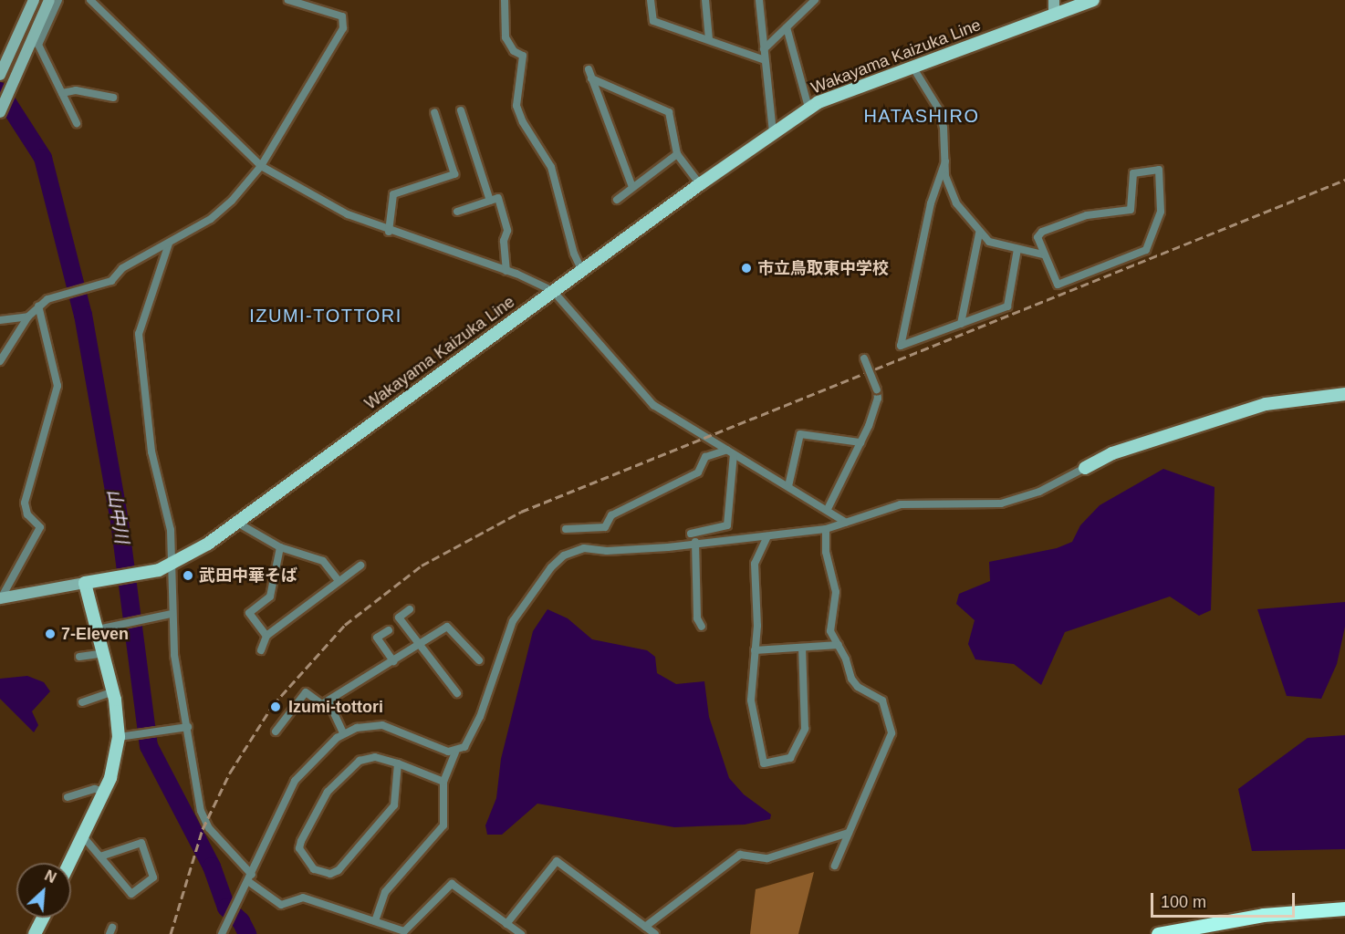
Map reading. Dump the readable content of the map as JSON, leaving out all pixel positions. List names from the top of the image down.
{
  "streets": {
    "main road": ["Wakayama Kaizuka Line"]
  },
  "districts": ["HATASHIRO", "IZUMI-TOTTORI"],
  "water": ["山中川"],
  "places": [
    "市立鳥取東中学校",
    "武田中華そば",
    "7-Eleven",
    "Izumi-tottori"
  ],
  "scale_bar": "100 m",
  "north": "top right"
}
